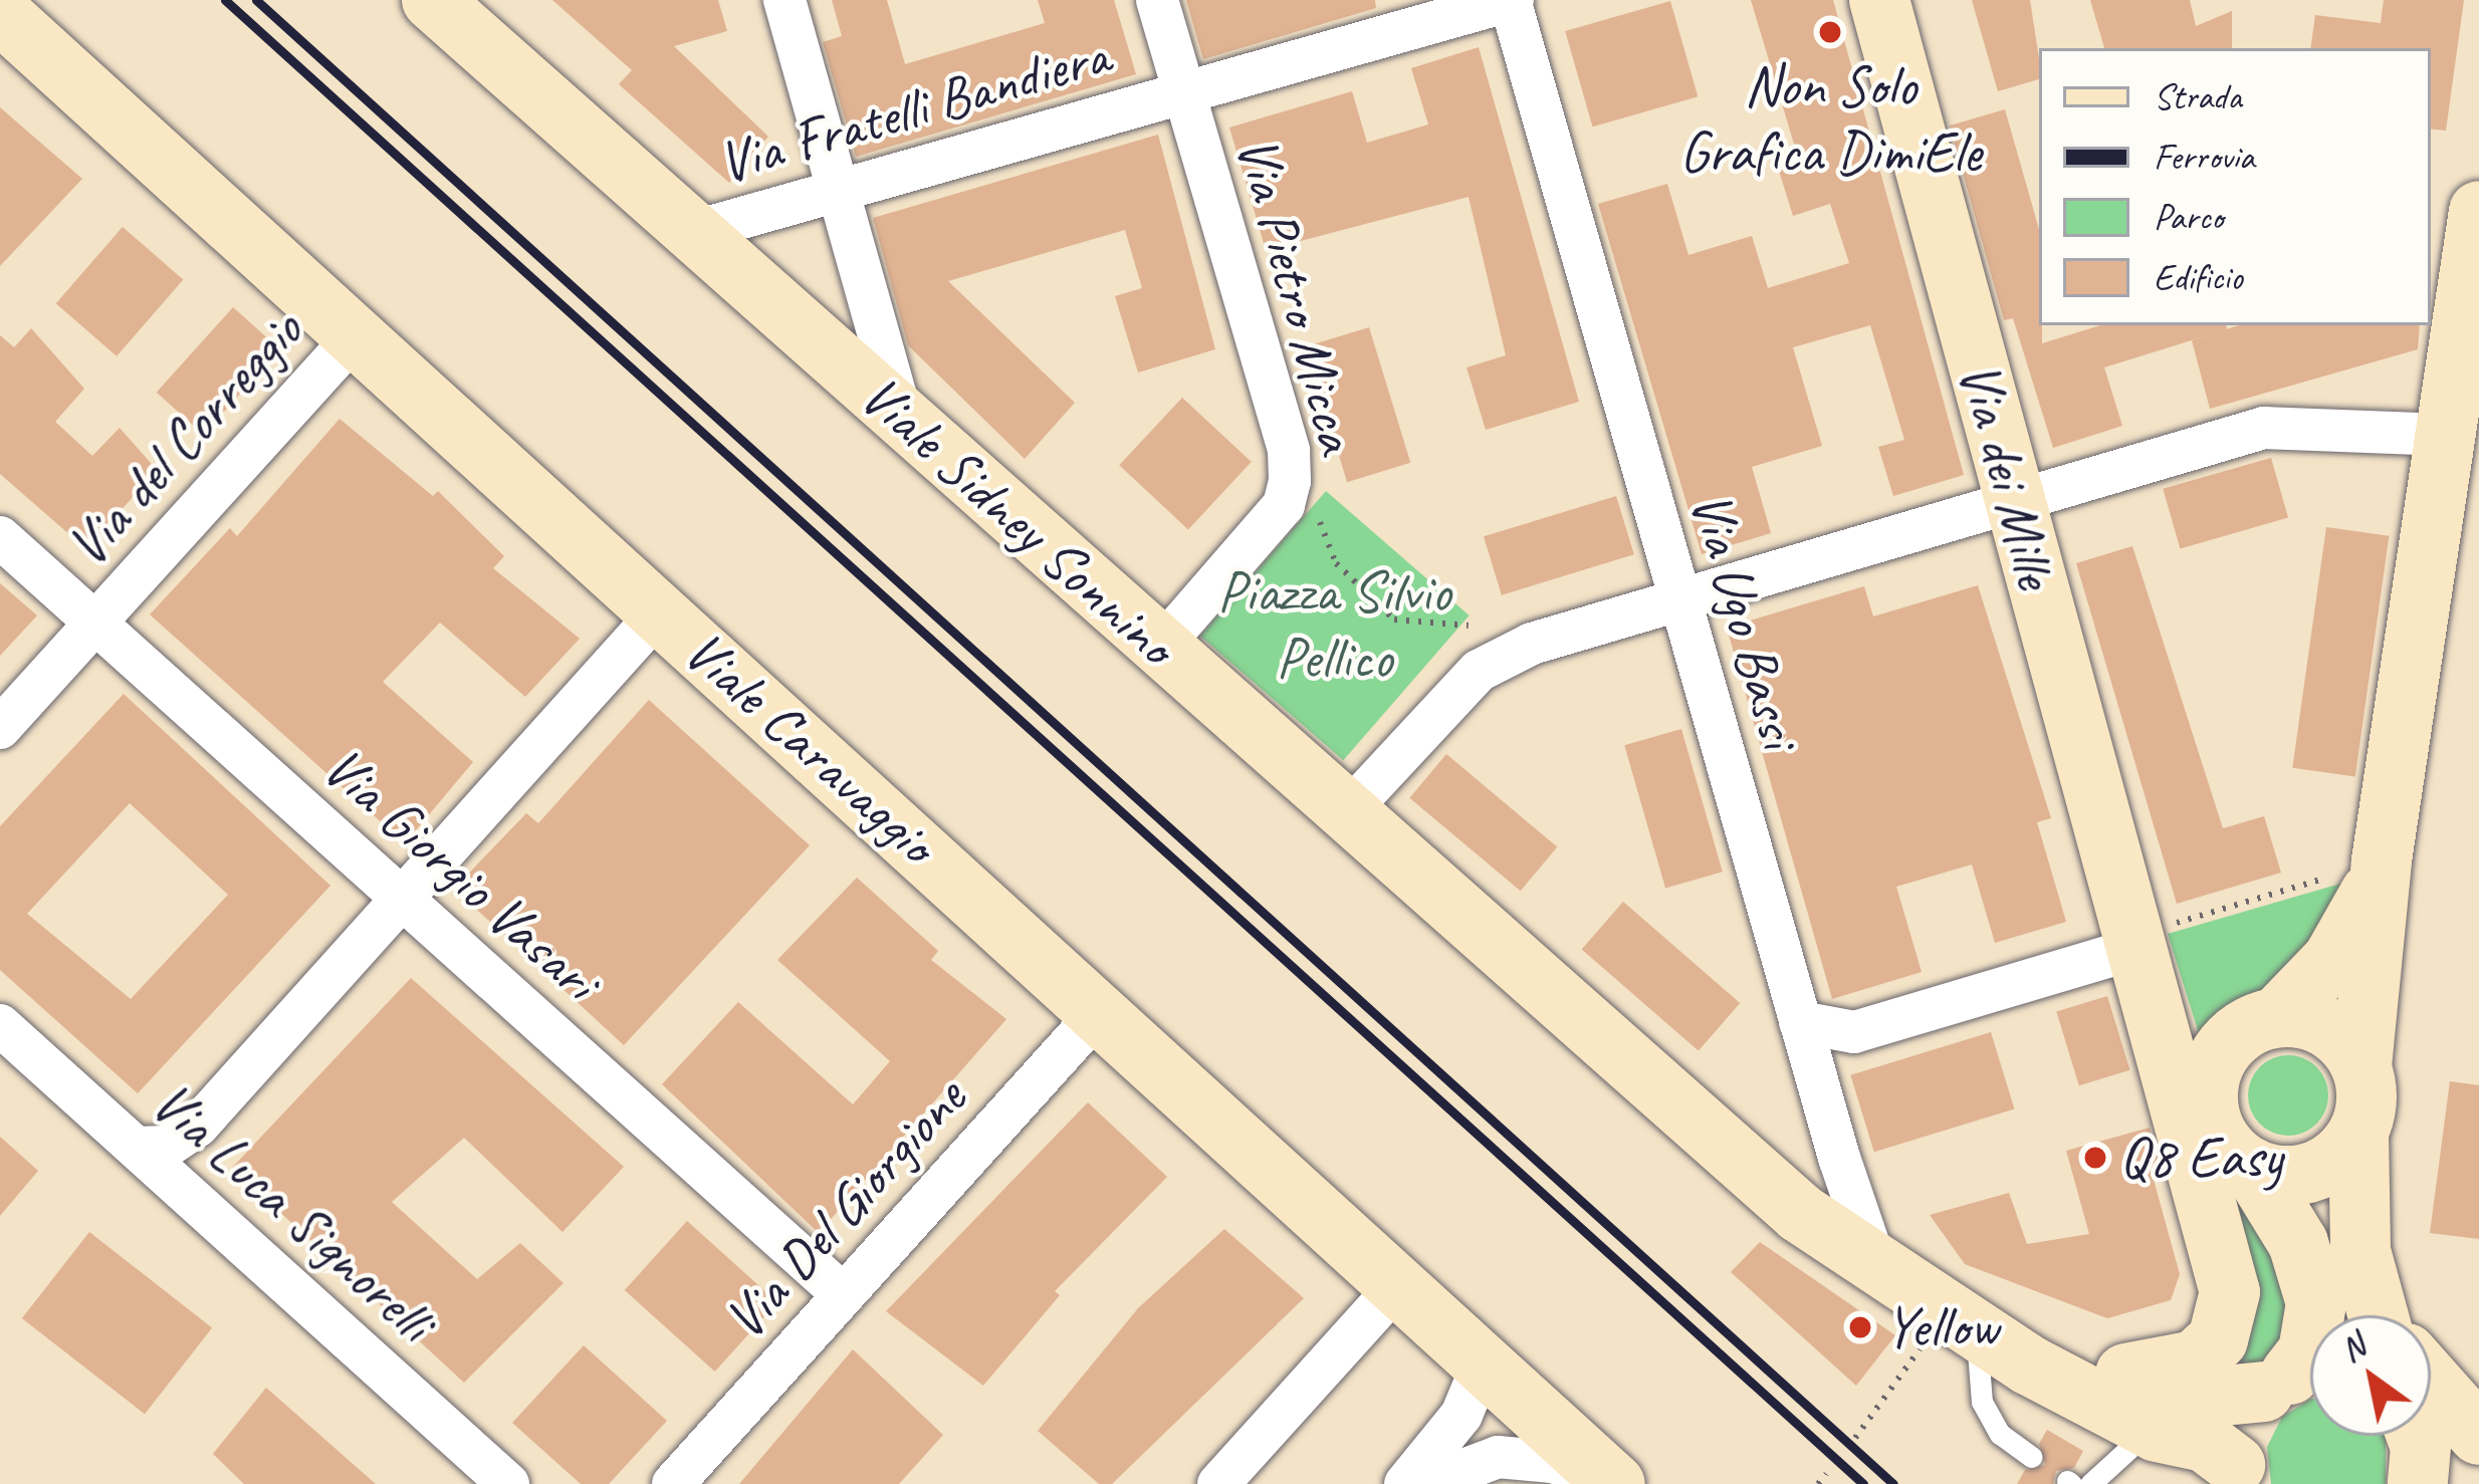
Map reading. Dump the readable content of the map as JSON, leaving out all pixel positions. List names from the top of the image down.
{
  "streets": {
    "street": [
      "Via Fratelli Bandiera",
      "Via Pietro Micca",
      "Via del Correggio",
      "Via dei Mille",
      "Viale Sidney Sonnino",
      "Via Ugo Bassi",
      "Viale Caravaggio",
      "Via Giorgio Vasari",
      "Via Del Giorgione",
      "Via Luca Signorelli"
    ]
  },
  "crossings": [
    ["Via Fratelli Bandiera", "Via Pietro Micca"],
    ["Via Fratelli Bandiera", "Viale Sidney Sonnino"],
    ["Via Fratelli Bandiera", "Via Ugo Bassi"],
    ["Via Pietro Micca", "Viale Sidney Sonnino"],
    ["Via del Correggio", "Viale Caravaggio"],
    ["Via del Correggio", "Via Giorgio Vasari"],
    ["Viale Sidney Sonnino", "Via Ugo Bassi"],
    ["Viale Caravaggio", "Via Del Giorgione"],
    ["Via Giorgio Vasari", "Via Del Giorgione"]
  ],
  "parks": ["Piazza Silvio Pellico"],
  "places": ["Non Solo Grafica DimiEle", "Q8 Easy", "Yellow"],
  "legend": [
    "Strada",
    "Ferrovia",
    "Parco",
    "Edificio"
  ],
  "north": "top left"
}
